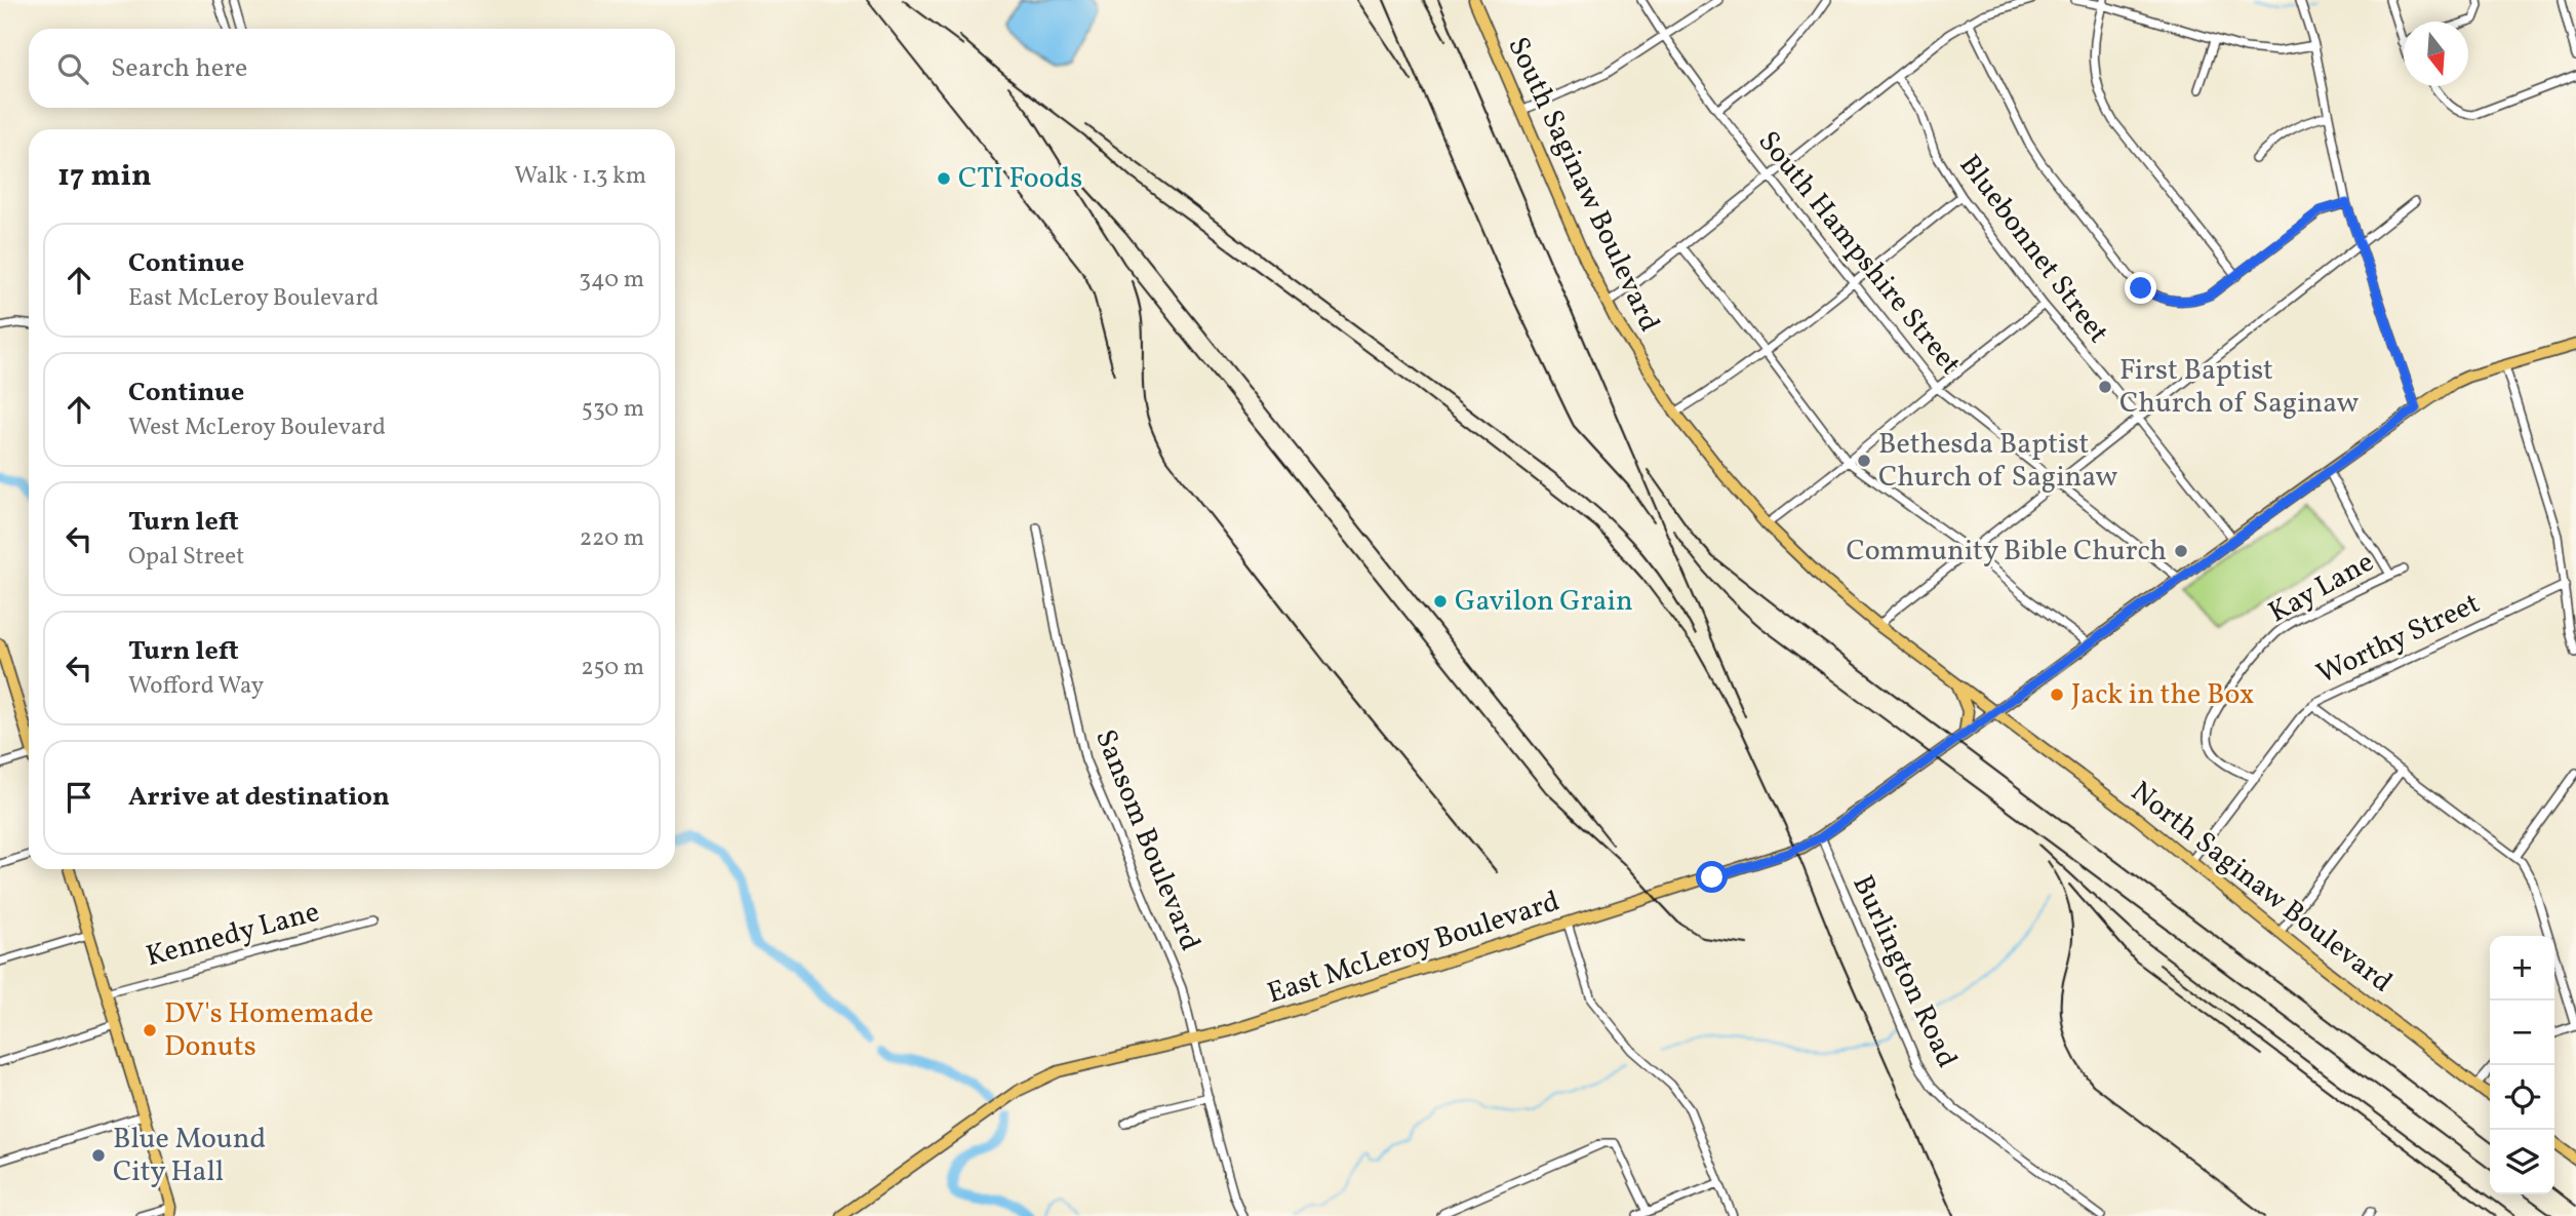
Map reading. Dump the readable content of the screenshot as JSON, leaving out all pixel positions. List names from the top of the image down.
{
  "streets": {
    "main road": ["South Saginaw Boulevard", "North Saginaw Boulevard", "East McLeroy Boulevard"],
    "street": [
      "Bluebonnet Street",
      "South Hampshire Street",
      "Kay Lane",
      "Worthy Street",
      "Sansom Boulevard",
      "Kennedy Lane",
      "Burlington Road"
    ]
  },
  "crossings": [
    ["South Saginaw Boulevard", "North Saginaw Boulevard"],
    ["South Saginaw Boulevard", "East McLeroy Boulevard"],
    ["Bluebonnet Street", "East McLeroy Boulevard"],
    ["South Hampshire Street", "East McLeroy Boulevard"],
    ["Kay Lane", "Worthy Street"],
    ["Worthy Street", "North Saginaw Boulevard"],
    ["Sansom Boulevard", "East McLeroy Boulevard"],
    ["North Saginaw Boulevard", "East McLeroy Boulevard"],
    ["East McLeroy Boulevard", "Burlington Road"]
  ],
  "places": [
    "CTI Foods",
    "First Baptist Church of Saginaw",
    "Bethesda Baptist Church of Saginaw",
    "Community Bible Church",
    "Gavilon Grain",
    "Jack in the Box",
    "DV's Homemade Donuts",
    "Blue Mound City Hall"
  ],
  "north": "bottom",
  "page": {
    "search": "Search here",
    "heading": ["17 min", "Walk · 1.3 km"],
    "list": [
      ["Continue", "East McLeroy Boulevard", "340 m"],
      ["Continue", "West McLeroy Boulevard", "530 m"],
      ["Turn left", "Opal Street", "220 m"],
      ["Turn left", "Wofford Way", "250 m"],
      "Arrive at destination"
    ],
    "map_buttons": ["+", "−"]
  }
}
